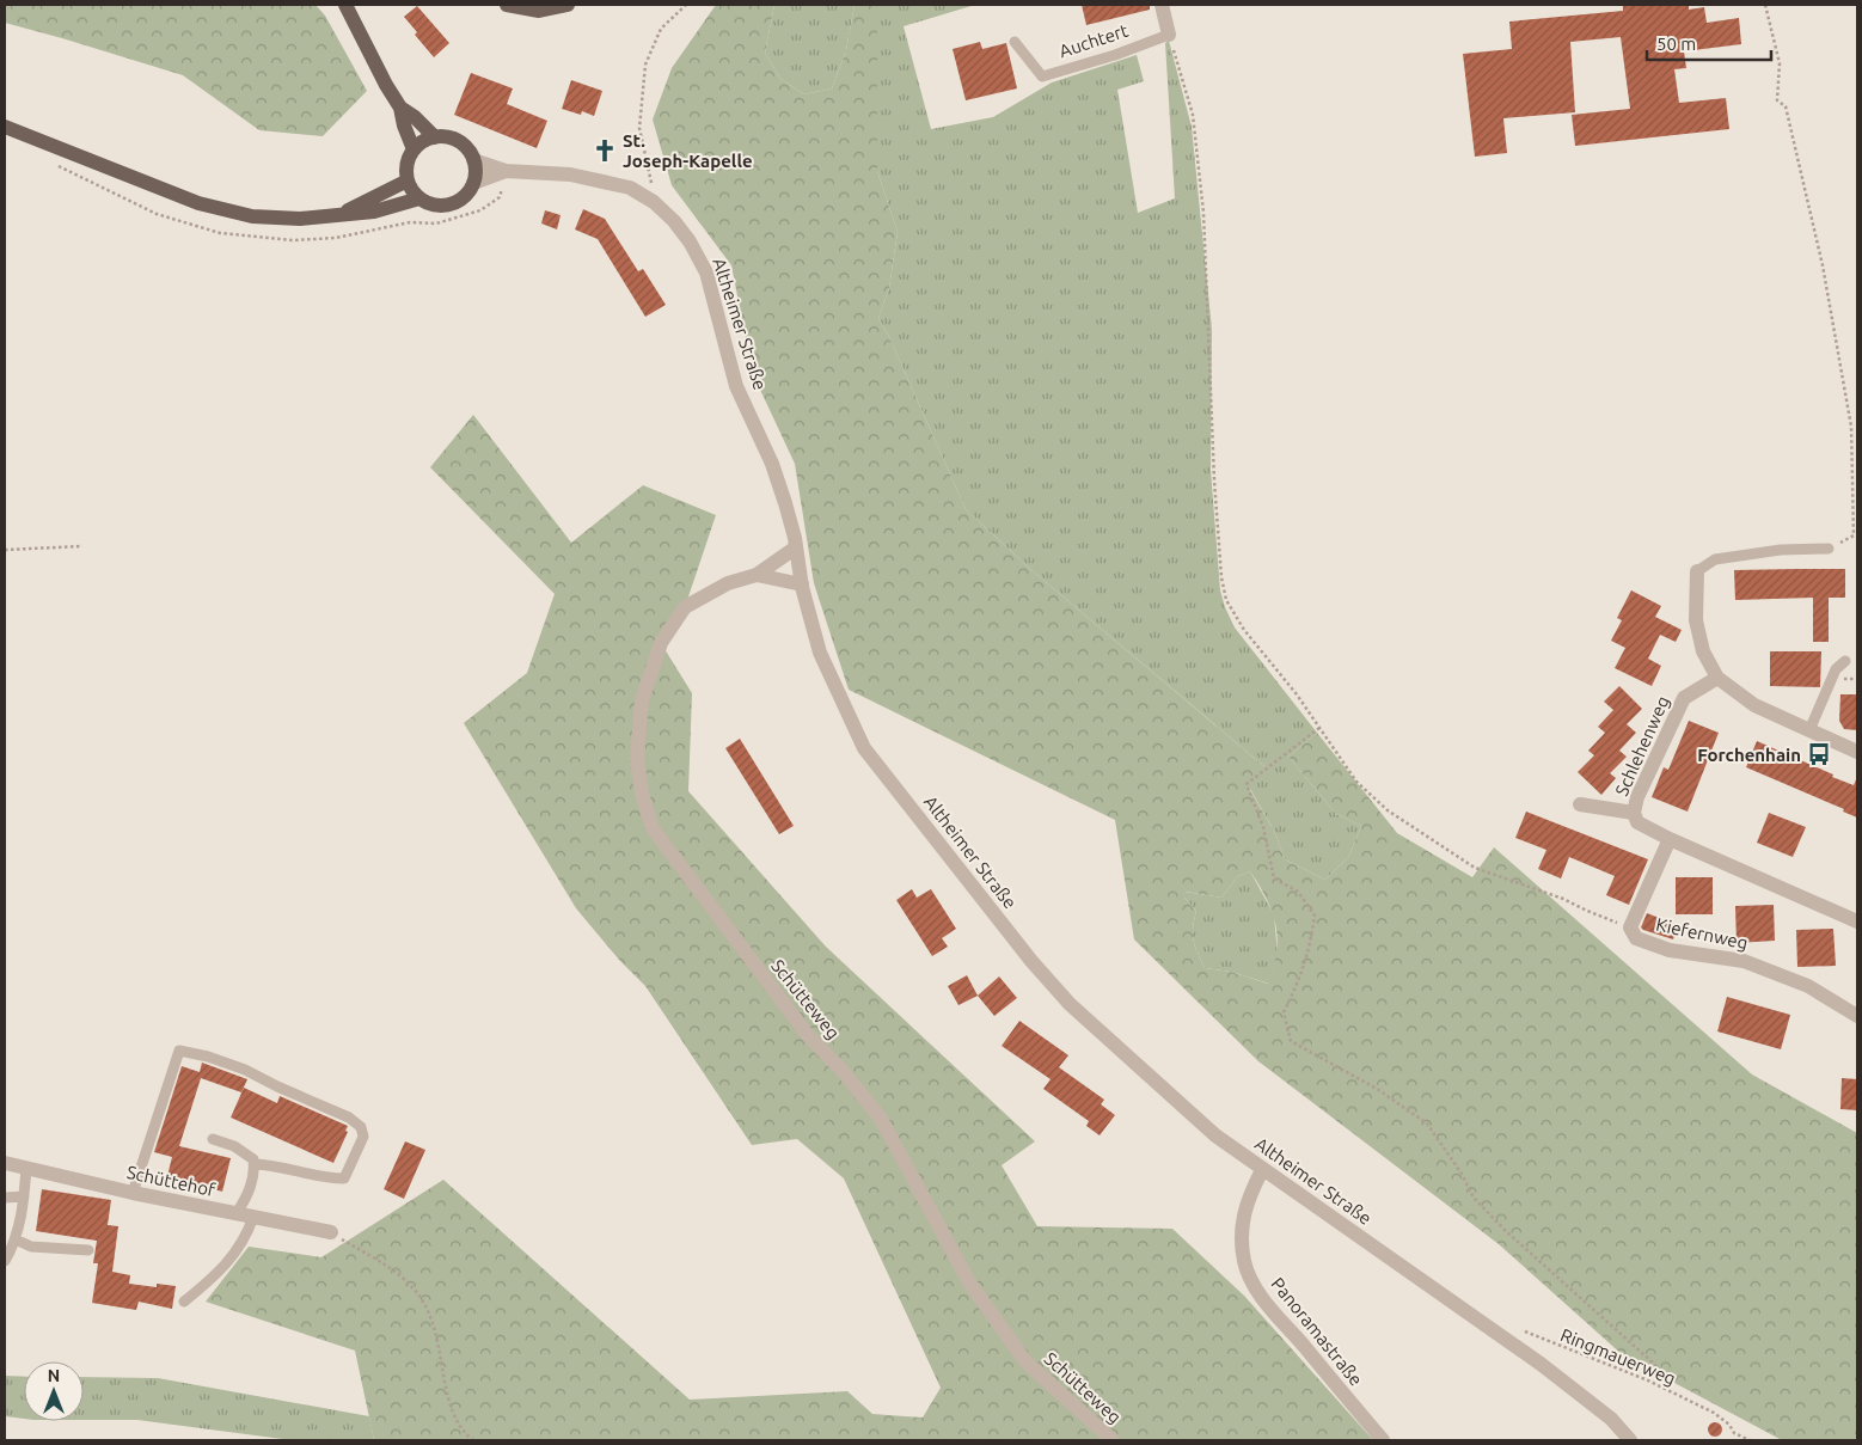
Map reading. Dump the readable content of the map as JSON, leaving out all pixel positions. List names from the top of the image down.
{
  "streets": {
    "street": [
      "Altheimer Straße",
      "Schlehenweg",
      "Kiefernweg",
      "Schütteweg",
      "Schüttehof",
      "Panoramastraße"
    ],
    "lane": ["Auchtert"],
    "path": ["Ringmauerweg"]
  },
  "crossings": [
    ["Altheimer Straße", "Schütteweg"],
    ["Altheimer Straße", "Panoramastraße"]
  ],
  "places": {
    "church": ["St. Joseph-Kapelle"],
    "bus stop": ["Forchenhain"]
  },
  "scale_bar": "50 m",
  "north": "top"
}
